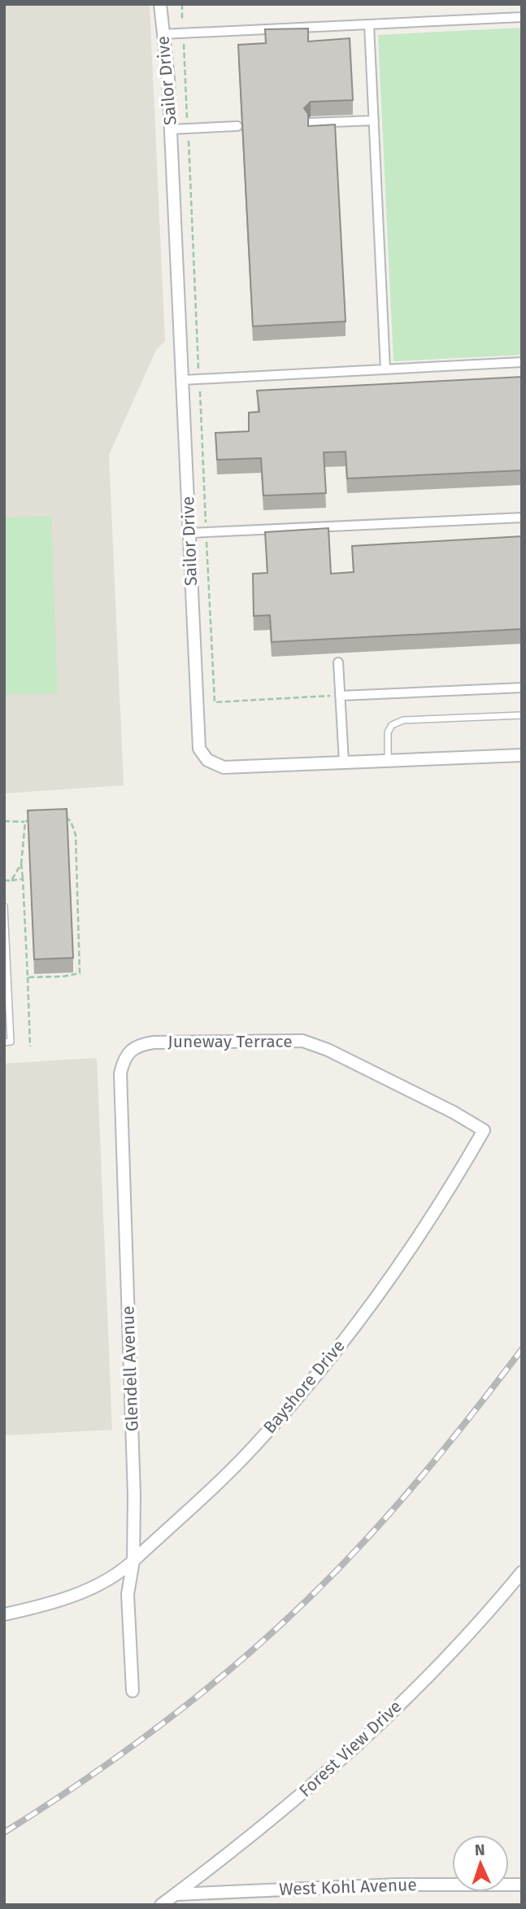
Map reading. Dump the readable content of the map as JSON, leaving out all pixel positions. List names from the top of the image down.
{
  "streets": {
    "street": [
      "Sailor Drive",
      "Juneway Terrace",
      "Glendell Avenue",
      "Bayshore Drive",
      "Forest View Drive",
      "West Kohl Avenue"
    ]
  },
  "crossings": [
    ["Juneway Terrace", "Glendell Avenue"],
    ["Juneway Terrace", "Bayshore Drive"],
    ["Glendell Avenue", "Bayshore Drive"],
    ["Forest View Drive", "West Kohl Avenue"]
  ],
  "north": "top"
}
